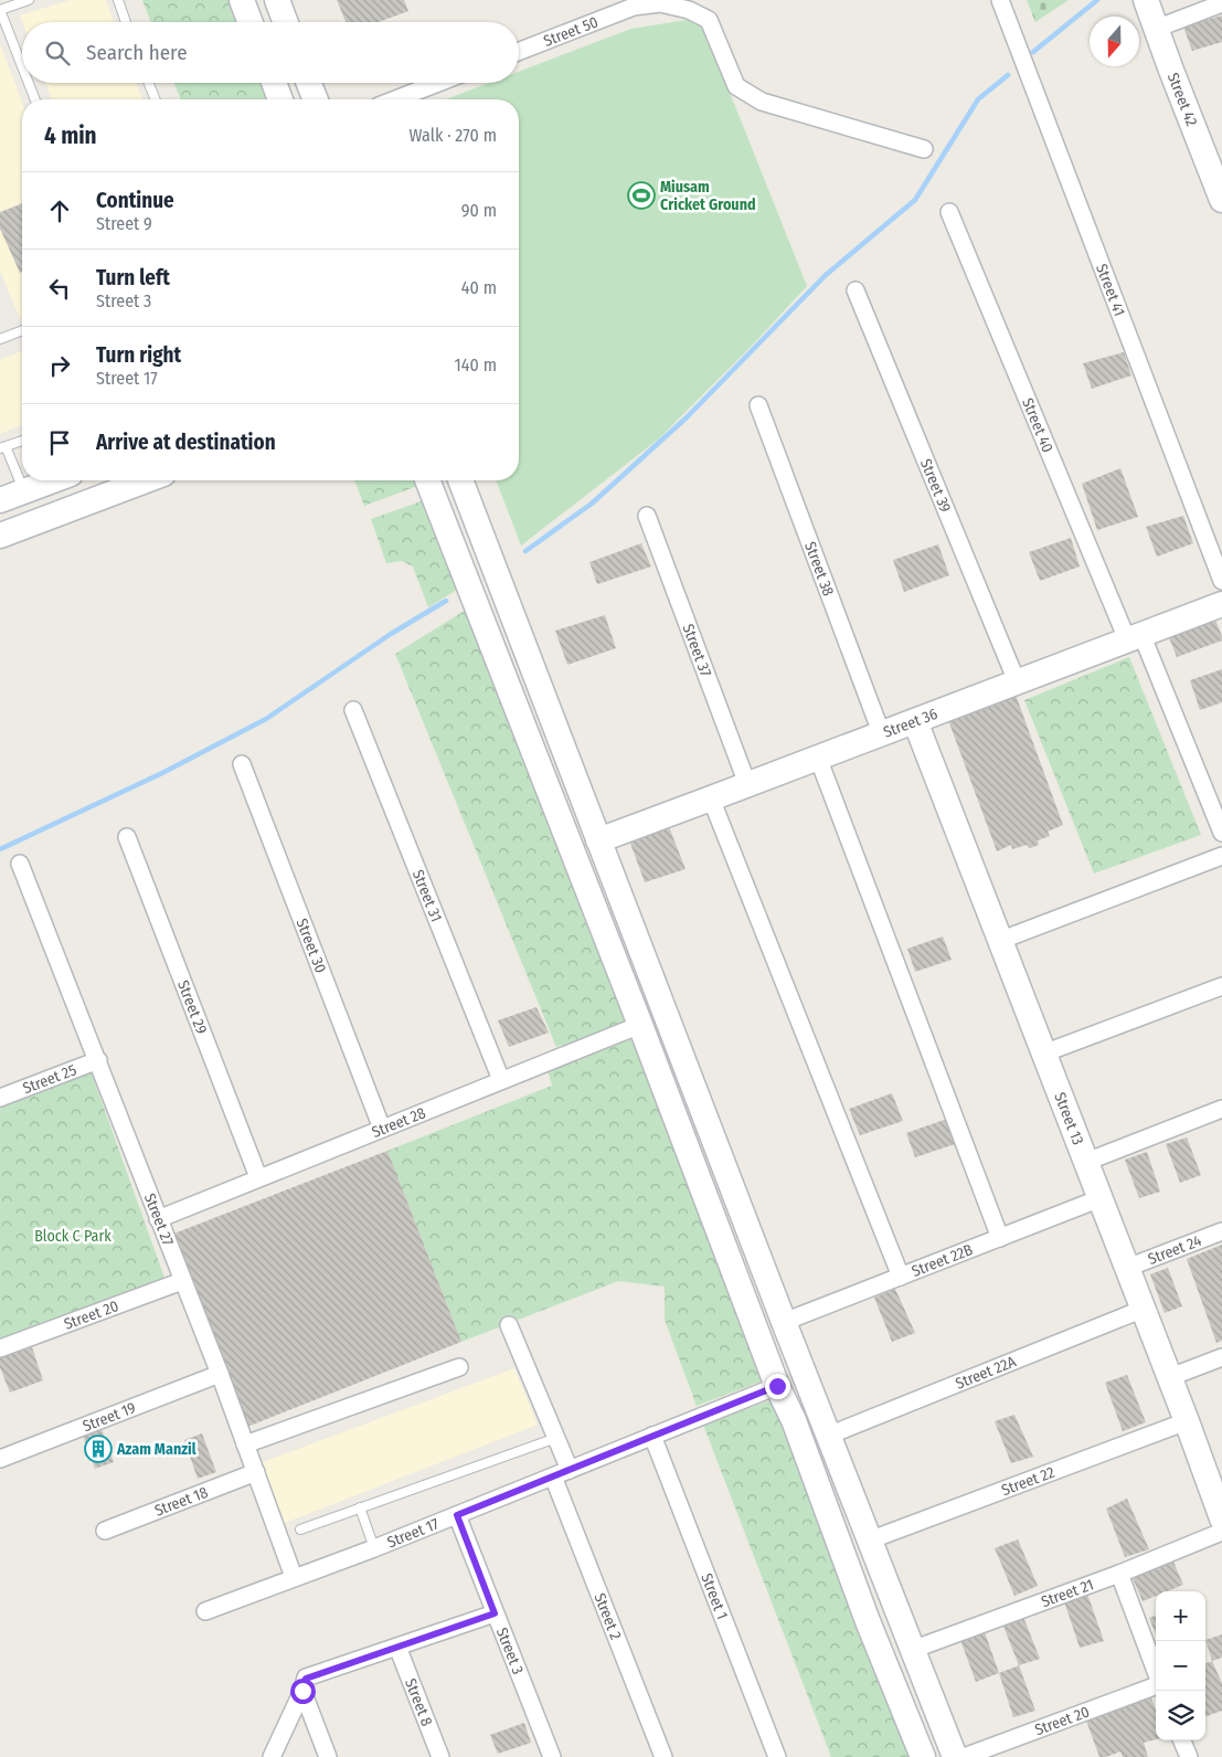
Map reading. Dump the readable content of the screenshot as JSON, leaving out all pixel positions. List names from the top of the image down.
{
  "streets": {
    "street": [
      "Street 50",
      "Street 42",
      "Street 41",
      "Street 40",
      "Street 39",
      "Street 38",
      "Street 37",
      "Street 36",
      "Street 31",
      "Street 30",
      "Street 29",
      "Street 25",
      "Street 13",
      "Street 28",
      "Street 27",
      "Street 24",
      "Street 22B",
      "Street 20",
      "Street 22A",
      "Street 19",
      "Street 22",
      "Street 18",
      "Street 17",
      "Street 21",
      "Street 1",
      "Street 2",
      "Street 3",
      "Street 8"
    ]
  },
  "crossings": [
    ["Street 40", "Street 36"],
    ["Street 39", "Street 36"],
    ["Street 38", "Street 36"],
    ["Street 37", "Street 36"],
    ["Street 36", "Street 13"],
    ["Street 31", "Street 28"],
    ["Street 30", "Street 28"],
    ["Street 29", "Street 28"],
    ["Street 25", "Street 27"],
    ["Street 13", "Street 24"],
    ["Street 13", "Street 22B"],
    ["Street 13", "Street 22A"],
    ["Street 13", "Street 22"],
    ["Street 28", "Street 27"],
    ["Street 27", "Street 20"],
    ["Street 27", "Street 19"],
    ["Street 27", "Street 18"],
    ["Street 27", "Street 17"],
    ["Street 17", "Street 1"],
    ["Street 17", "Street 2"],
    ["Street 17", "Street 3"]
  ],
  "parks": ["Block C Park"],
  "places": {
    "sports": ["Miusam Cricket Ground"],
    "building": ["Azam Manzil"]
  },
  "north": "bottom",
  "page": {
    "search": "Search here",
    "heading": ["4 min", "Walk · 270 m"],
    "list": [
      ["Continue", "Street 9", "90 m"],
      ["Turn left", "Street 3", "40 m"],
      ["Turn right", "Street 17", "140 m"],
      "Arrive at destination"
    ],
    "map_buttons": ["+", "−"]
  }
}
